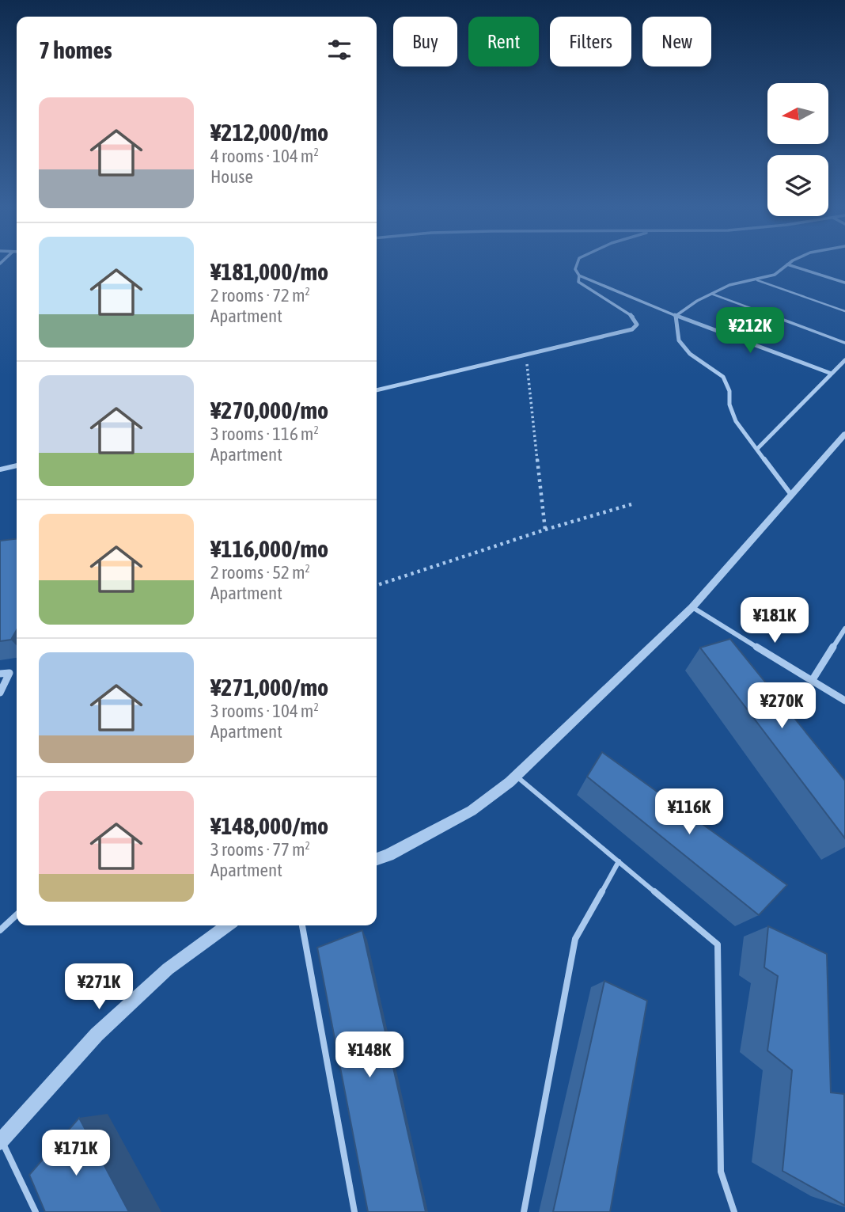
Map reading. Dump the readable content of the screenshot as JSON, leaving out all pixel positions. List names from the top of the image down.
{
  "north": "left",
  "page": {
    "chip": [
      "Buy",
      "Rent",
      "Filters",
      "New"
    ],
    "heading": "7 homes",
    "list": [
      {
        "name": "¥212,000/mo",
        "note": "4 rooms · 104 m² · House"
      },
      {
        "name": "¥181,000/mo",
        "note": "2 rooms · 72 m² · Apartment"
      },
      {
        "name": "¥270,000/mo",
        "note": "3 rooms · 116 m² · Apartment"
      },
      {
        "name": "¥116,000/mo",
        "note": "2 rooms · 52 m² · Apartment"
      },
      {
        "name": "¥271,000/mo",
        "note": "3 rooms · 104 m² · Apartment"
      },
      {
        "name": "¥148,000/mo",
        "note": "3 rooms · 77 m² · Apartment"
      }
    ],
    "price": [
      "¥212K",
      "¥181K",
      "¥270K",
      "¥116K",
      "¥271K",
      "¥148K",
      "¥171K"
    ]
  }
}
